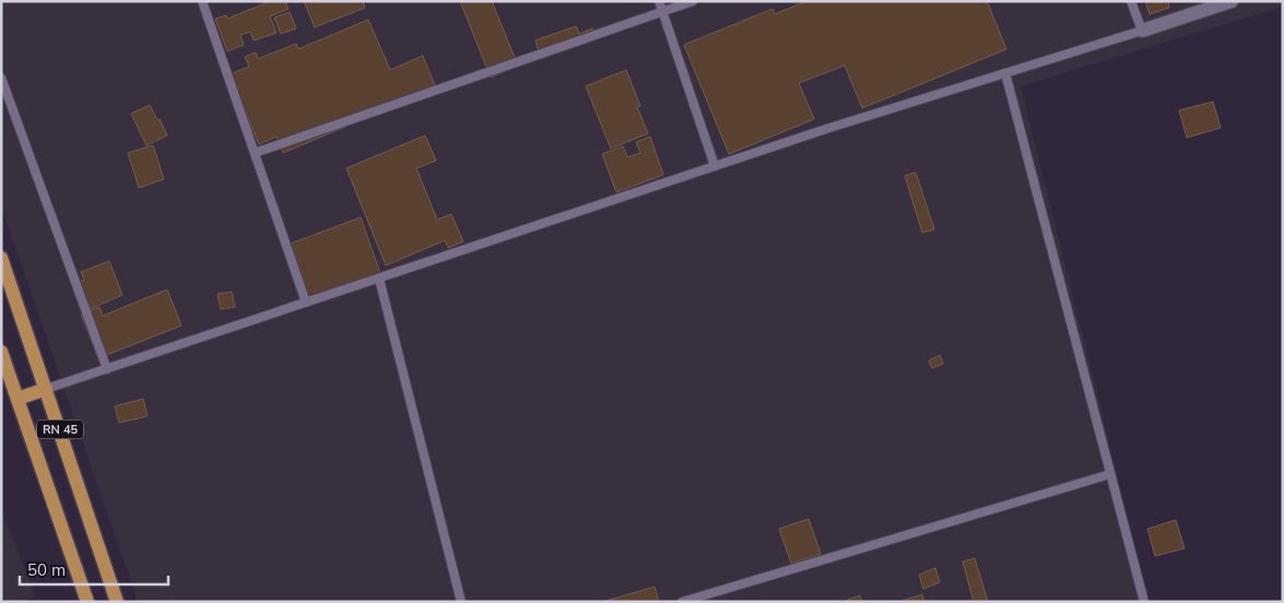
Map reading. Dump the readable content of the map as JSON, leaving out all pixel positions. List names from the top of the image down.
{
  "streets": {
    "main road": ["RN 45"]
  },
  "scale_bar": "50 m"
}
